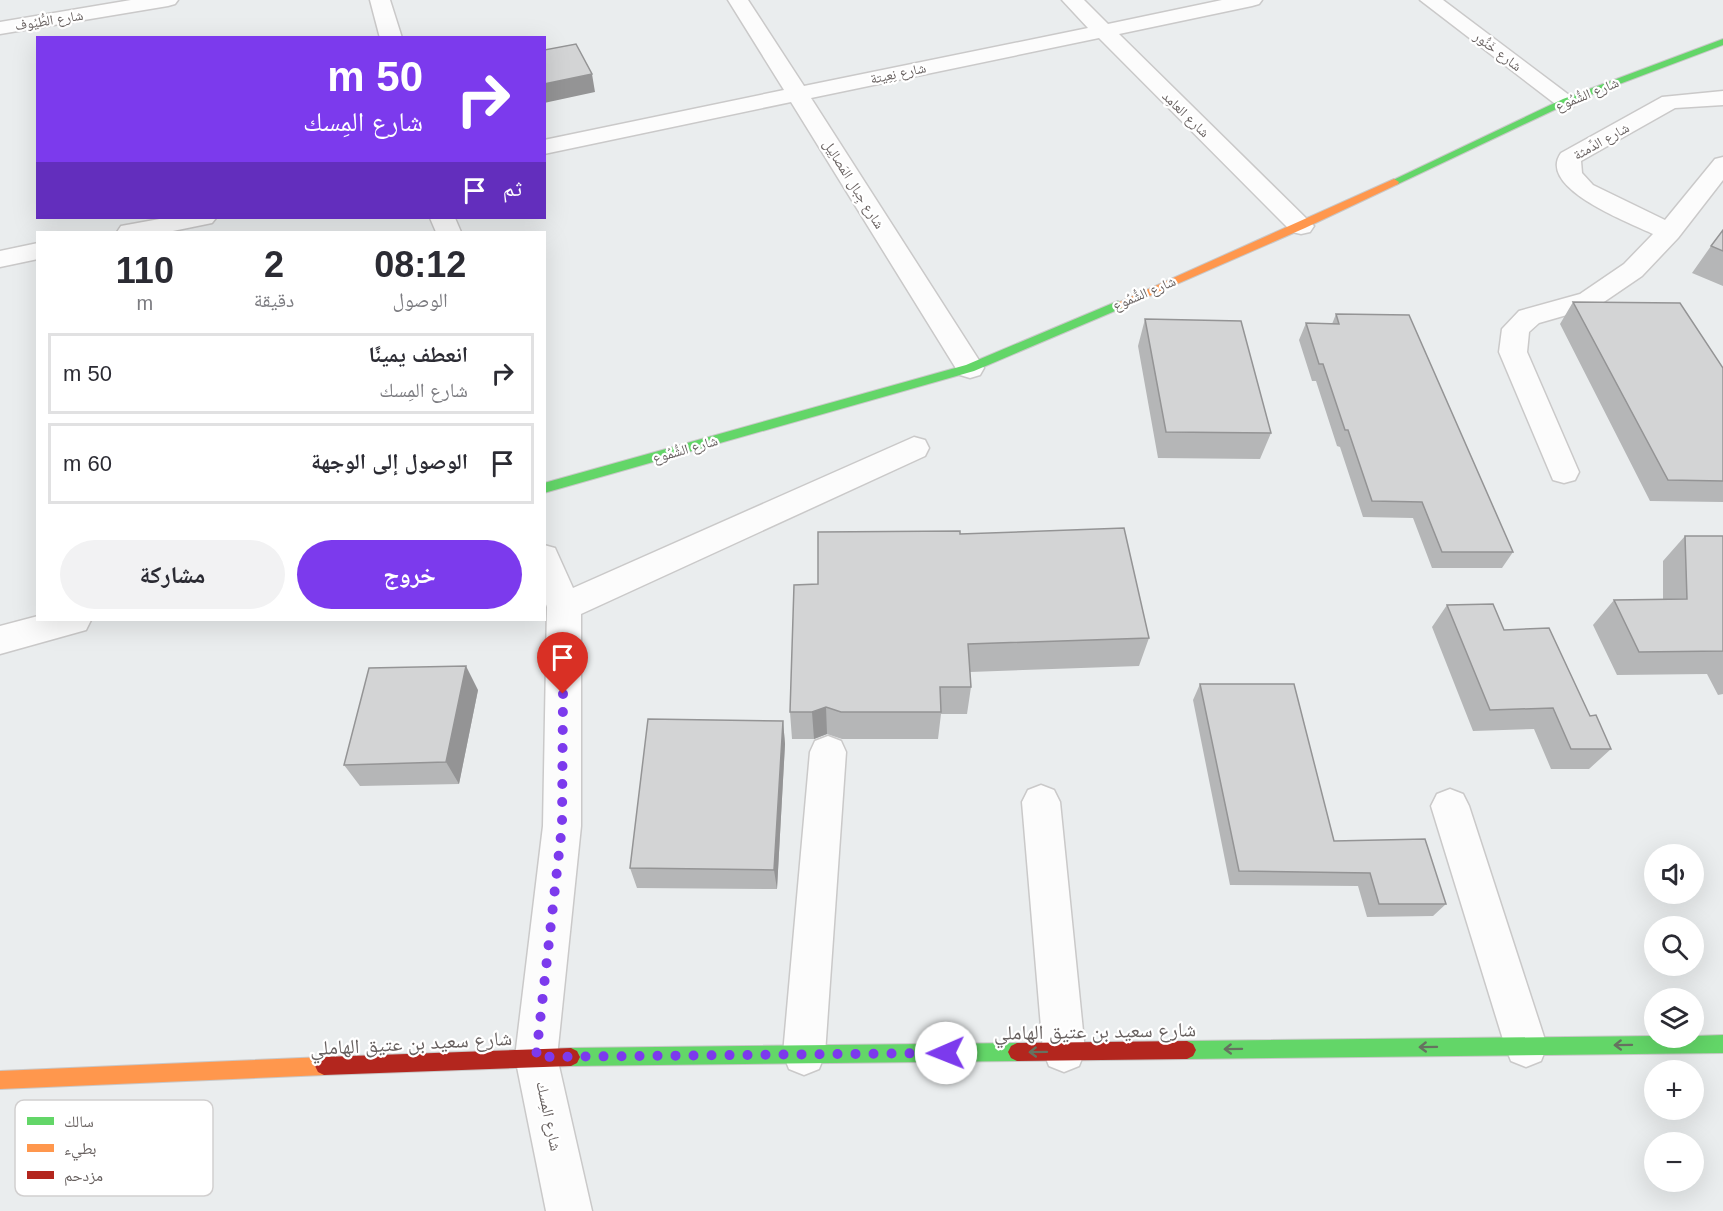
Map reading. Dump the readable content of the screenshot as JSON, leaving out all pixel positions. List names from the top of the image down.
{
  "streets": {
    "street": [
      "شارع الطُّيُوف",
      "شارع خَنُّور",
      "شارع نِعِيتة",
      "شارع الشُّمُوع",
      "شارع العامِد",
      "شارع الدِّمثة",
      "شارع جِبال المَصالِيل",
      "شارع سعيد بن عتيق الهاملي",
      "شارع المِسك"
    ]
  },
  "crossings": [
    ["شارع خَنُّور", "شارع الشُّمُوع"],
    ["شارع نِعِيتة", "شارع العامِد"],
    ["شارع نِعِيتة", "شارع جِبال المَصالِيل"],
    ["شارع الشُّمُوع", "شارع العامِد"],
    ["شارع الشُّمُوع", "شارع جِبال المَصالِيل"],
    ["شارع سعيد بن عتيق الهاملي", "شارع المِسك"]
  ],
  "one_way": ["شارع سعيد بن عتيق الهاملي"],
  "legend": ["سالك", "بطيء", "مزدحم"],
  "page": {
    "turn": ["50 m", "شارع المِسك"],
    "then": "ثم",
    "eta": [
      "08:12",
      "الوصول",
      "2",
      "دقيقة",
      "110",
      "m"
    ],
    "list": [
      {
        "name": "انعطف يمينًا",
        "note": "شارع المِسك",
        "value": "50 m"
      },
      {
        "name": "الوصول إلى الوجهة",
        "value": "60 m"
      }
    ],
    "buttons": ["خروج", "مشاركة"],
    "map_buttons": ["+", "−"]
  }
}
